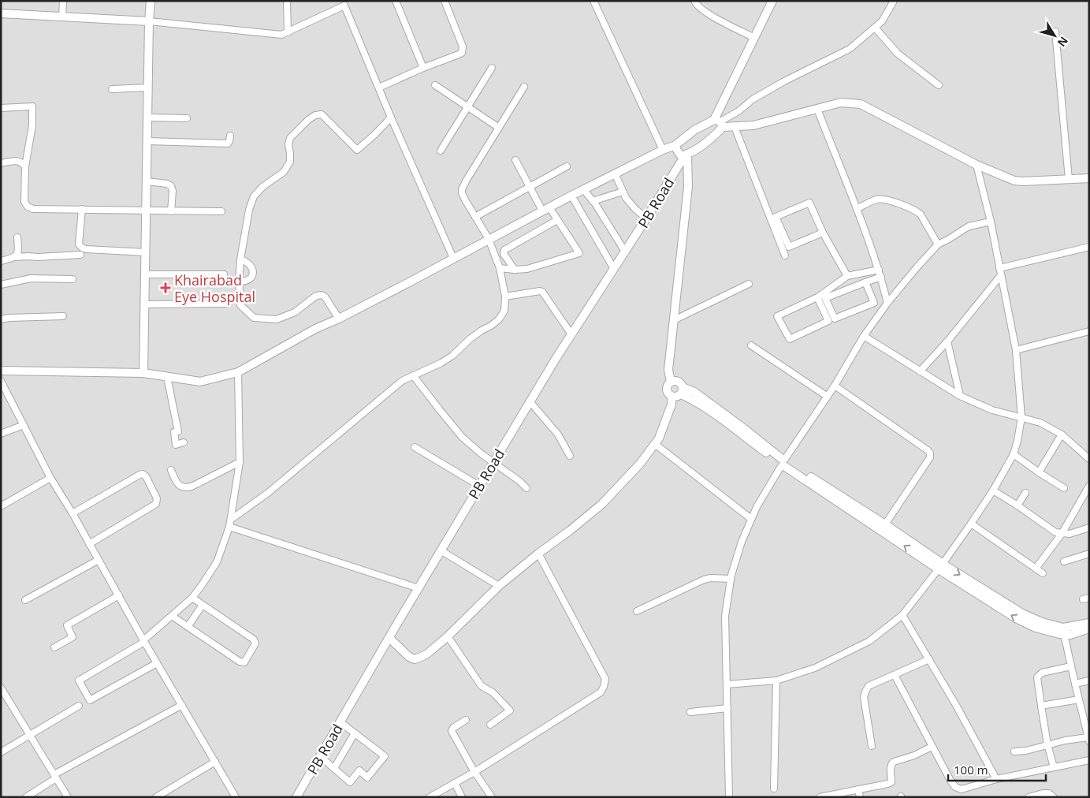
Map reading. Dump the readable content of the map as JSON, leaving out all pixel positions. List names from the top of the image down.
{
  "streets": {
    "street": ["PB Road"]
  },
  "places": {
    "health": ["Khairabad Eye Hospital"]
  },
  "scale_bar": "100 m",
  "north": "bottom right"
}
